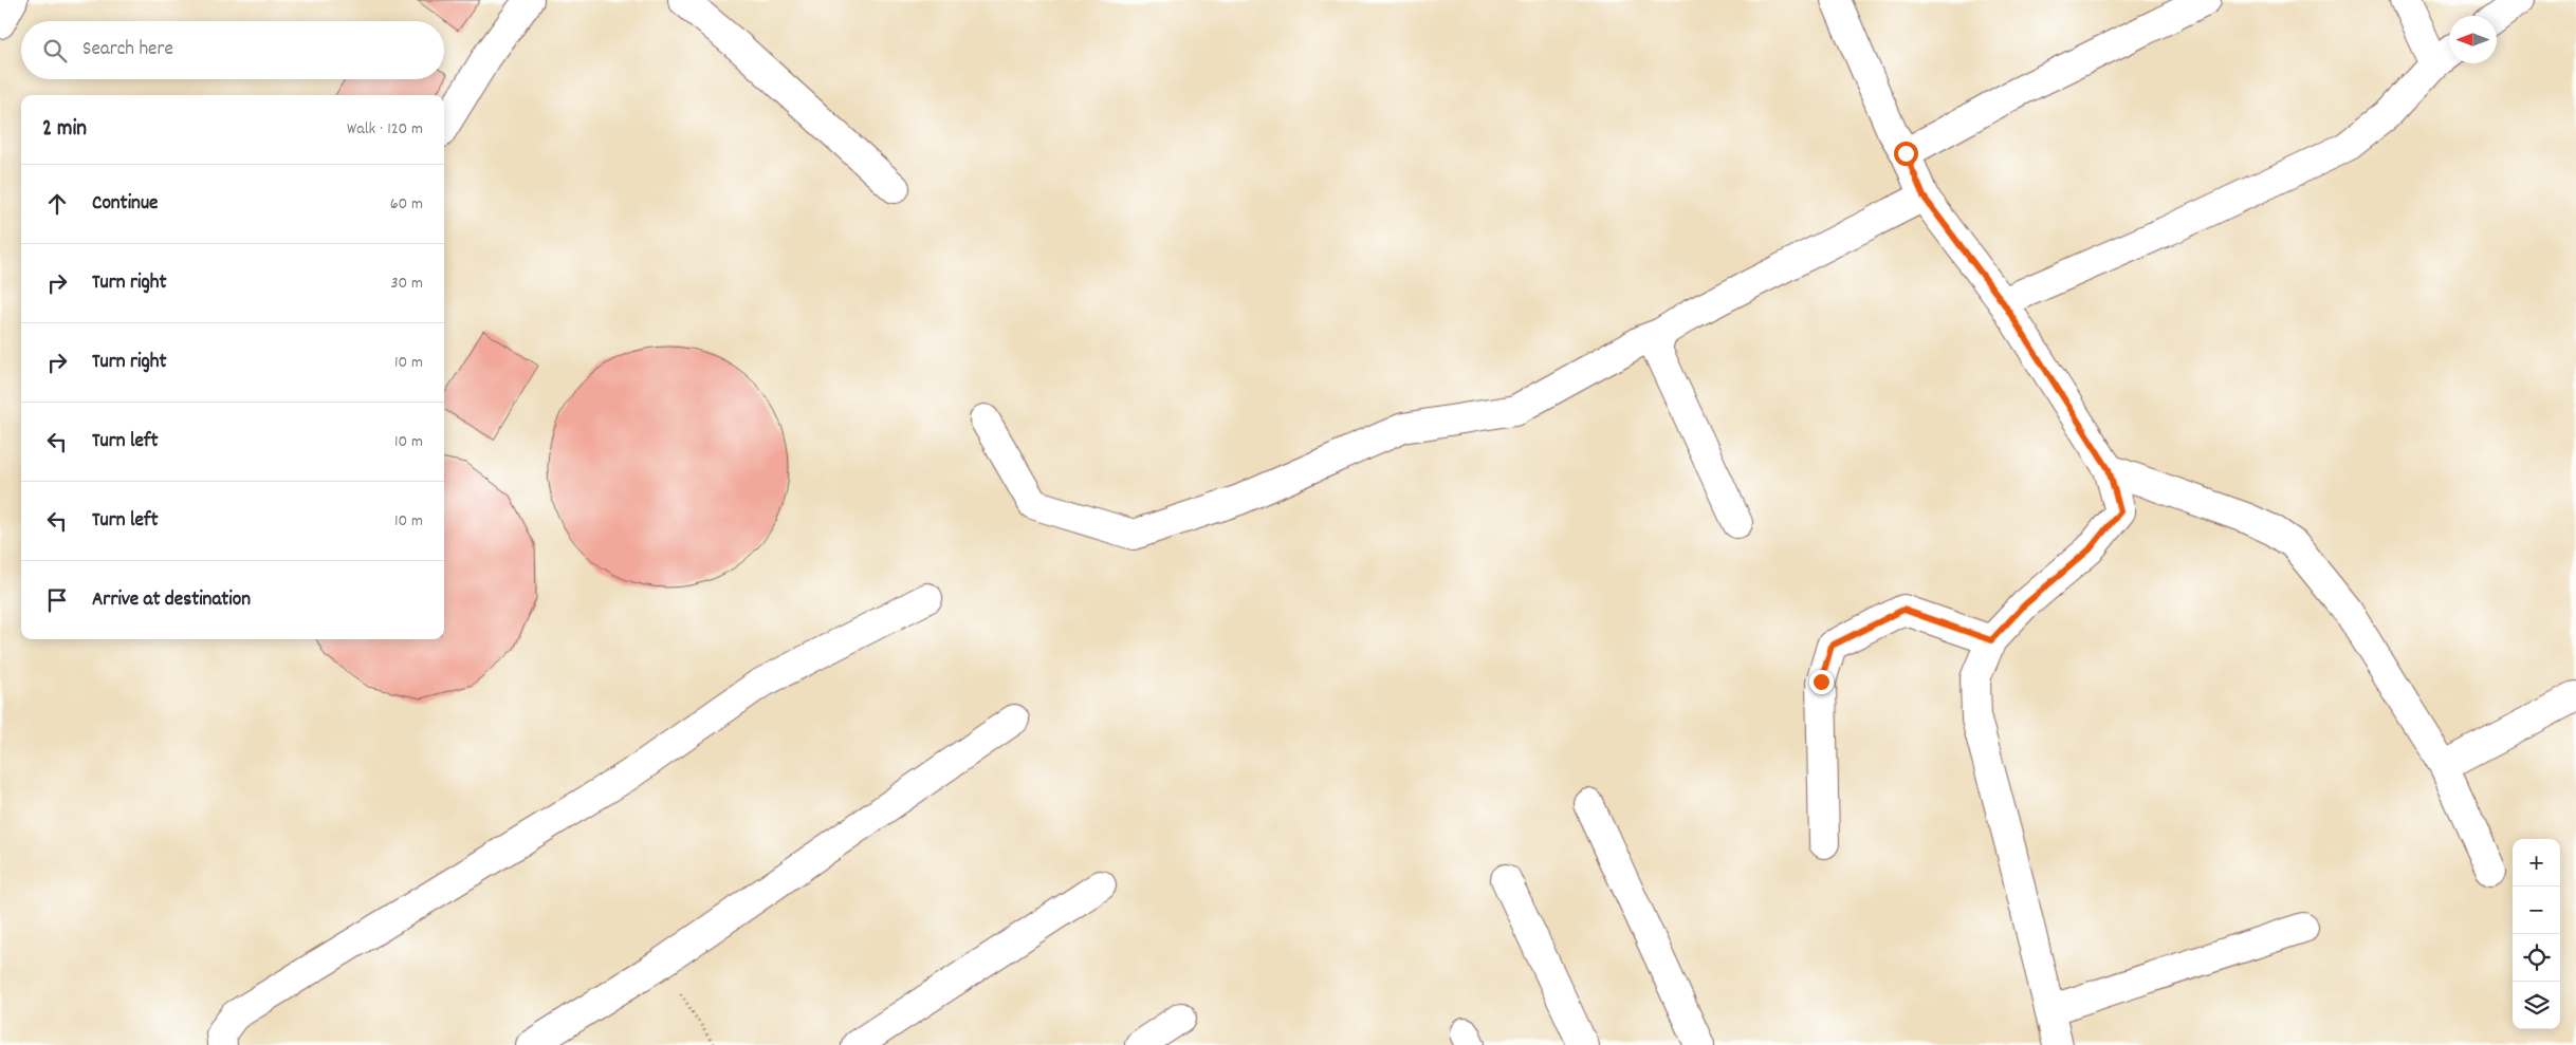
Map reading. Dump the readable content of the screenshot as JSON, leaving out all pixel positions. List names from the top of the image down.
{
  "north": "left",
  "page": {
    "search": "Search here",
    "heading": ["2 min", "Walk · 120 m"],
    "list": [
      ["Continue", "60 m"],
      ["Turn right", "30 m"],
      ["Turn right", "10 m"],
      ["Turn left", "10 m"],
      ["Turn left", "10 m"],
      "Arrive at destination"
    ],
    "map_buttons": ["+", "−"]
  }
}
